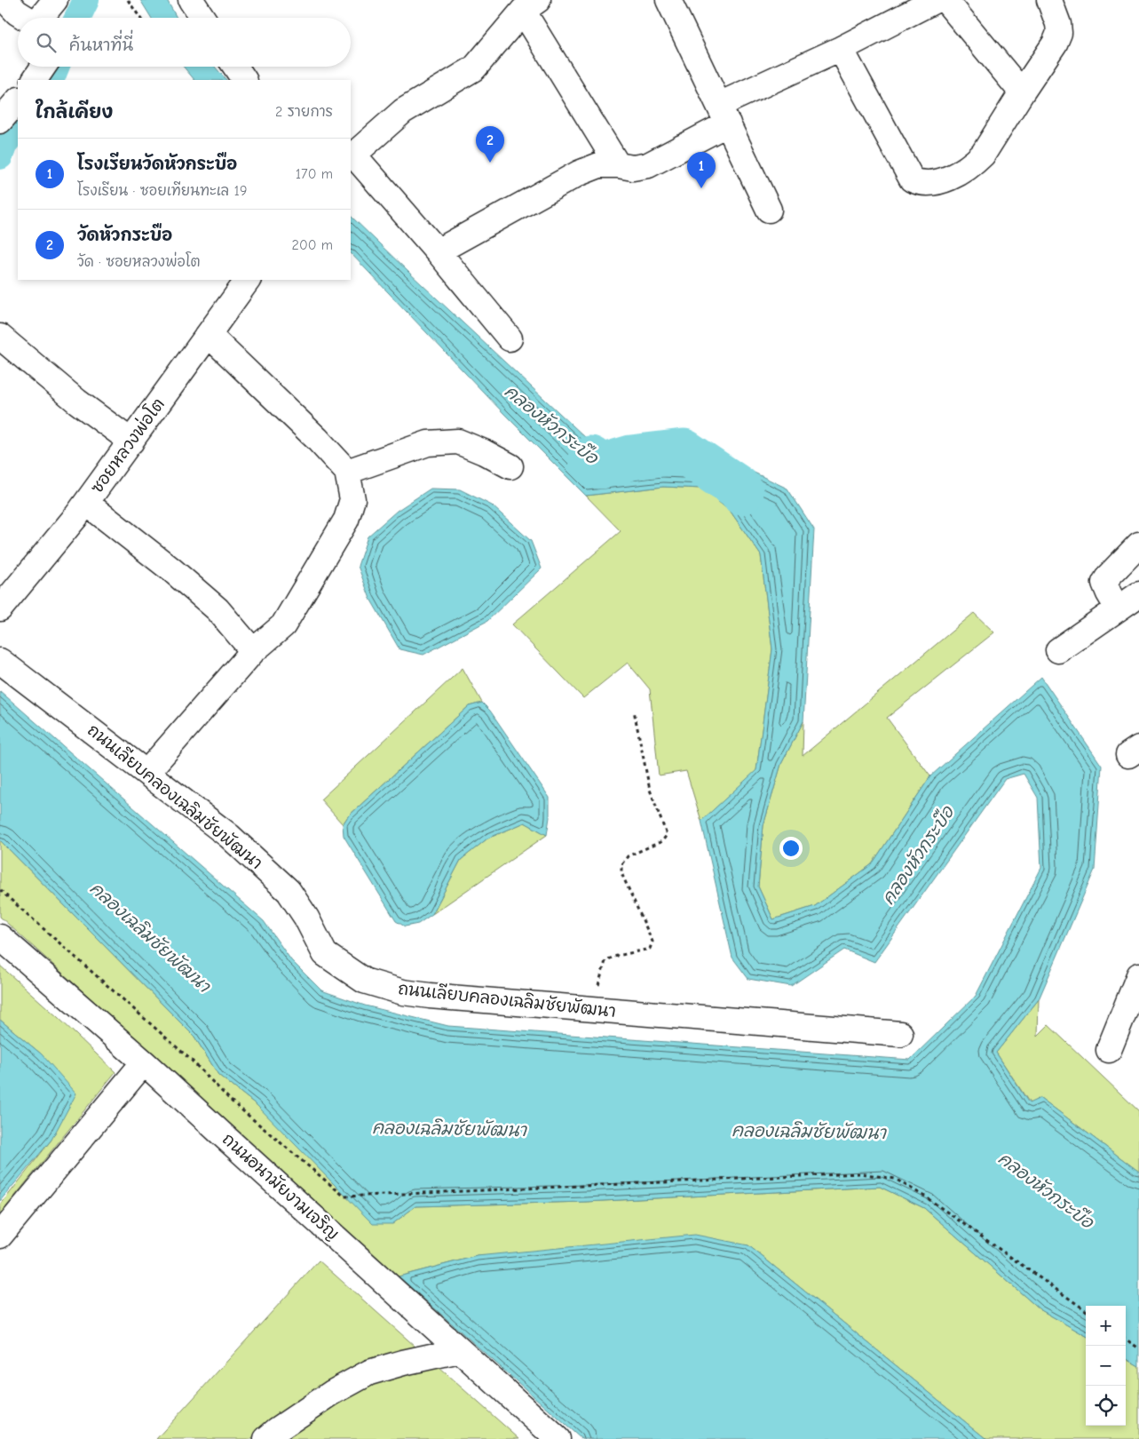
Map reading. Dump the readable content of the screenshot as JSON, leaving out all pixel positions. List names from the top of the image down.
{
  "streets": {
    "street": ["ซอยหลวงพ่อโต", "ถนนเลียบคลองเฉลิมชัยพัฒนา", "ถนนอนามัยงามเจริญ"]
  },
  "water": ["คลองหัวกระบือ", "คลองเฉลิมชัยพัฒนา"],
  "page": {
    "search": "ค้นหาที่นี่",
    "heading": ["ใกล้เคียง", "2 รายการ"],
    "pins": ["2", "1"],
    "list": [
      {
        "mark": "1",
        "name": "โรงเรียนวัดหัวกระบือ",
        "note": "โรงเรียน · ซอยเทียนทะเล 19",
        "value": "170 m"
      },
      {
        "mark": "2",
        "name": "วัดหัวกระบือ",
        "note": "วัด · ซอยหลวงพ่อโต",
        "value": "200 m"
      }
    ],
    "map_buttons": ["+", "−"]
  }
}
